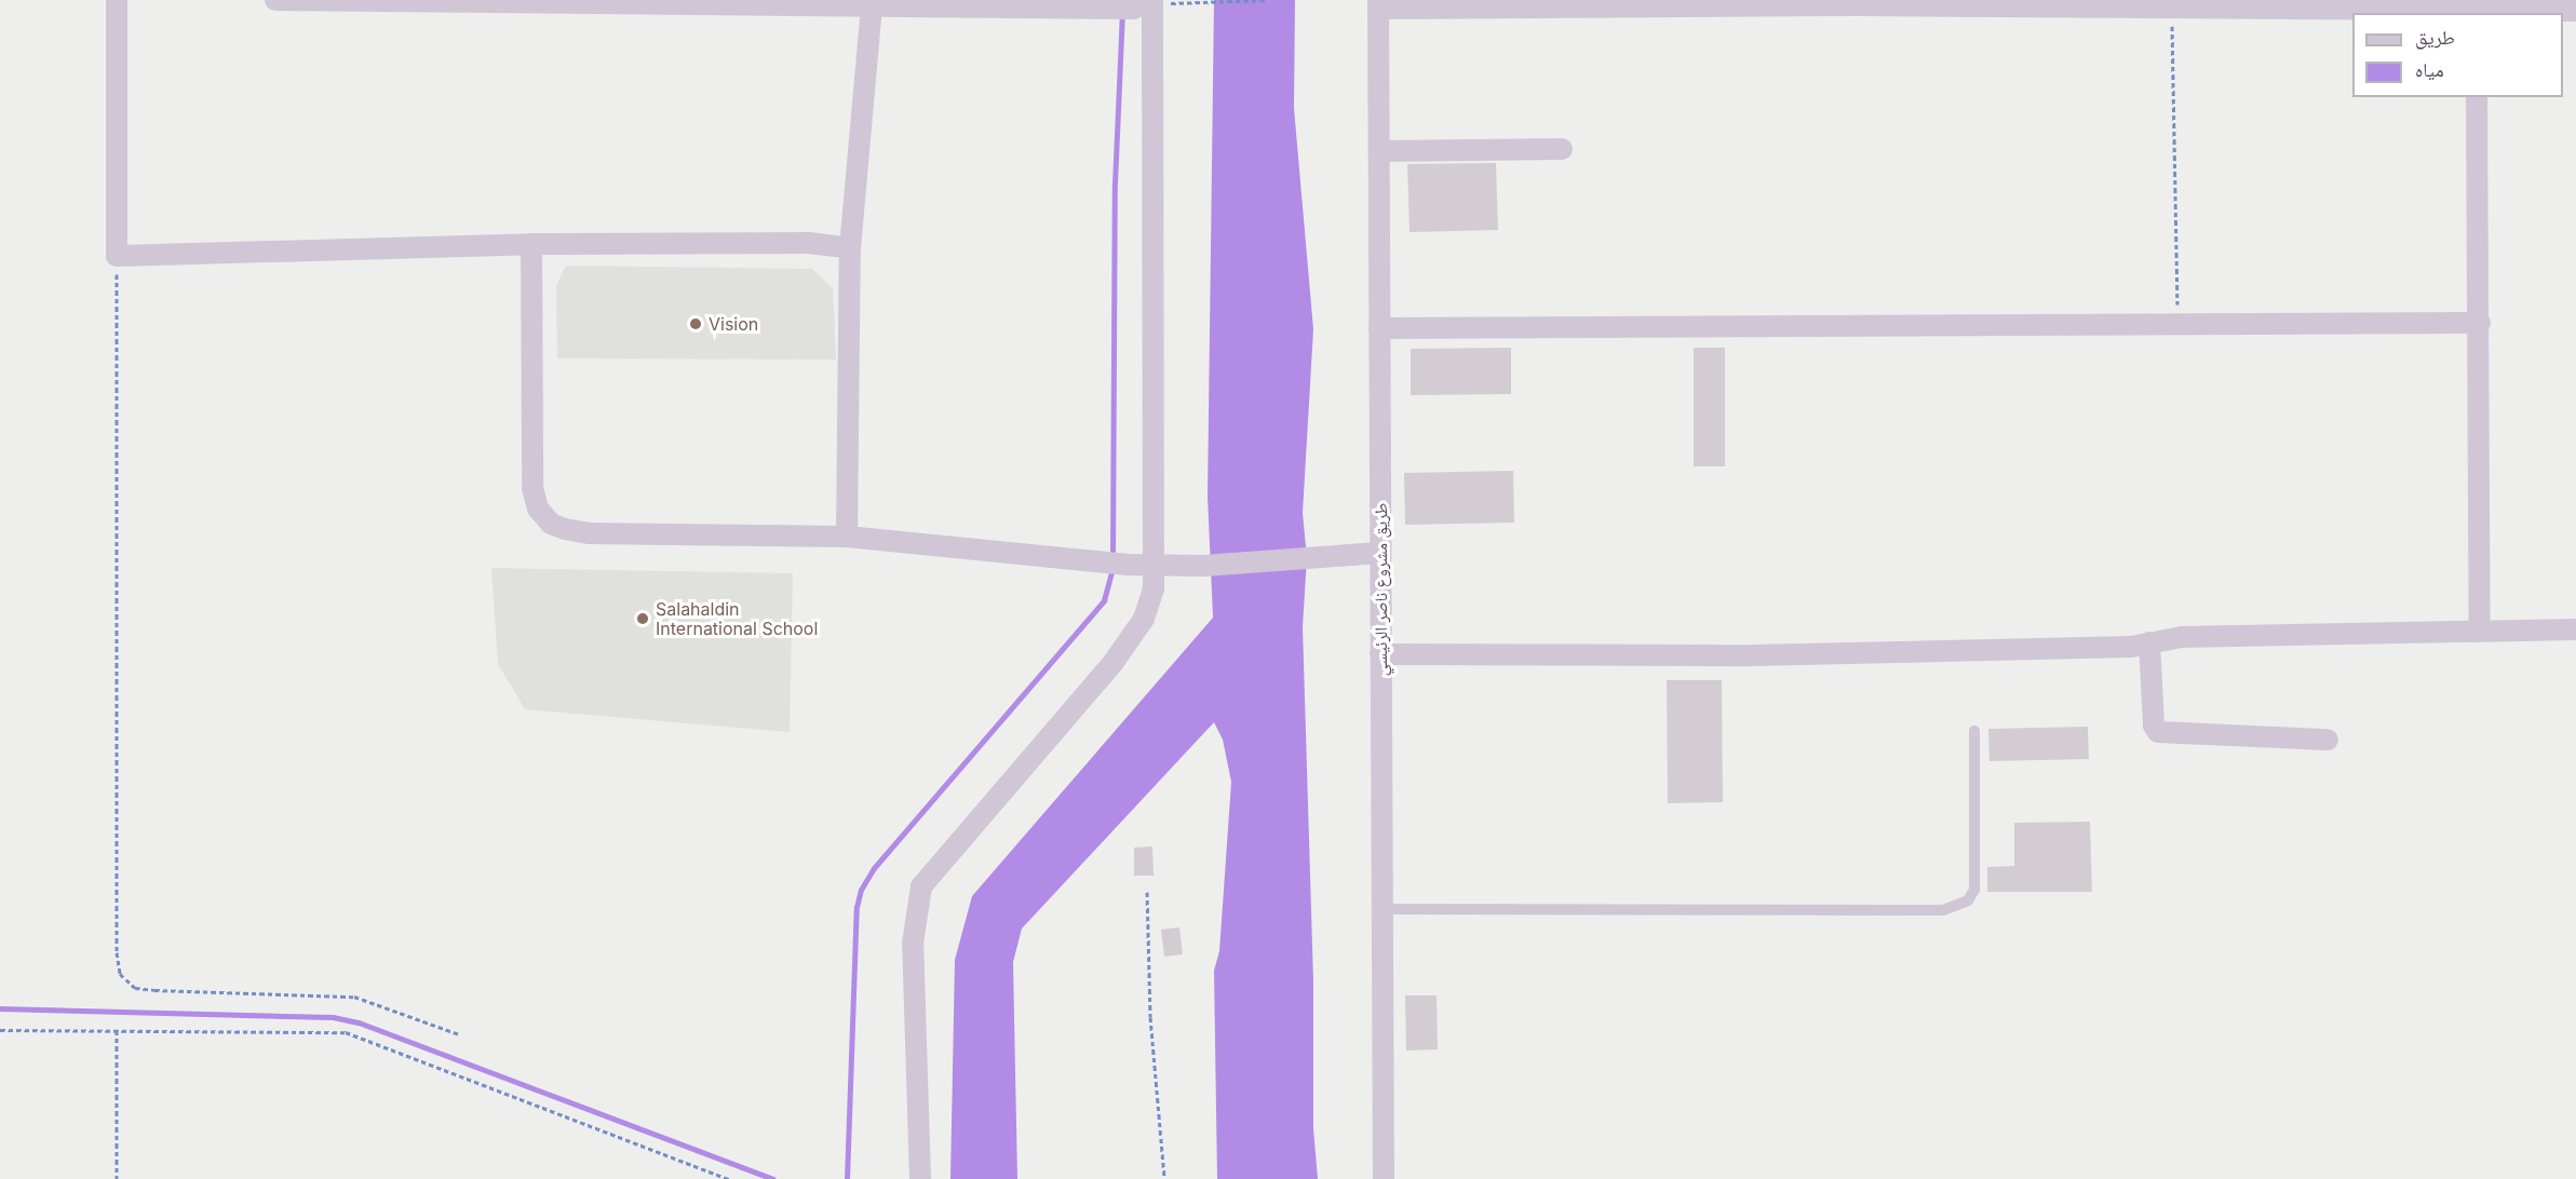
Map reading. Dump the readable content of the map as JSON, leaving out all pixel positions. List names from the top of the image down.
{
  "streets": {
    "street": ["طريق مشروع ناصر الرئيسي"]
  },
  "places": ["Vision", "Salahaldin International School"],
  "legend": ["طريق", "مياه"]
}
